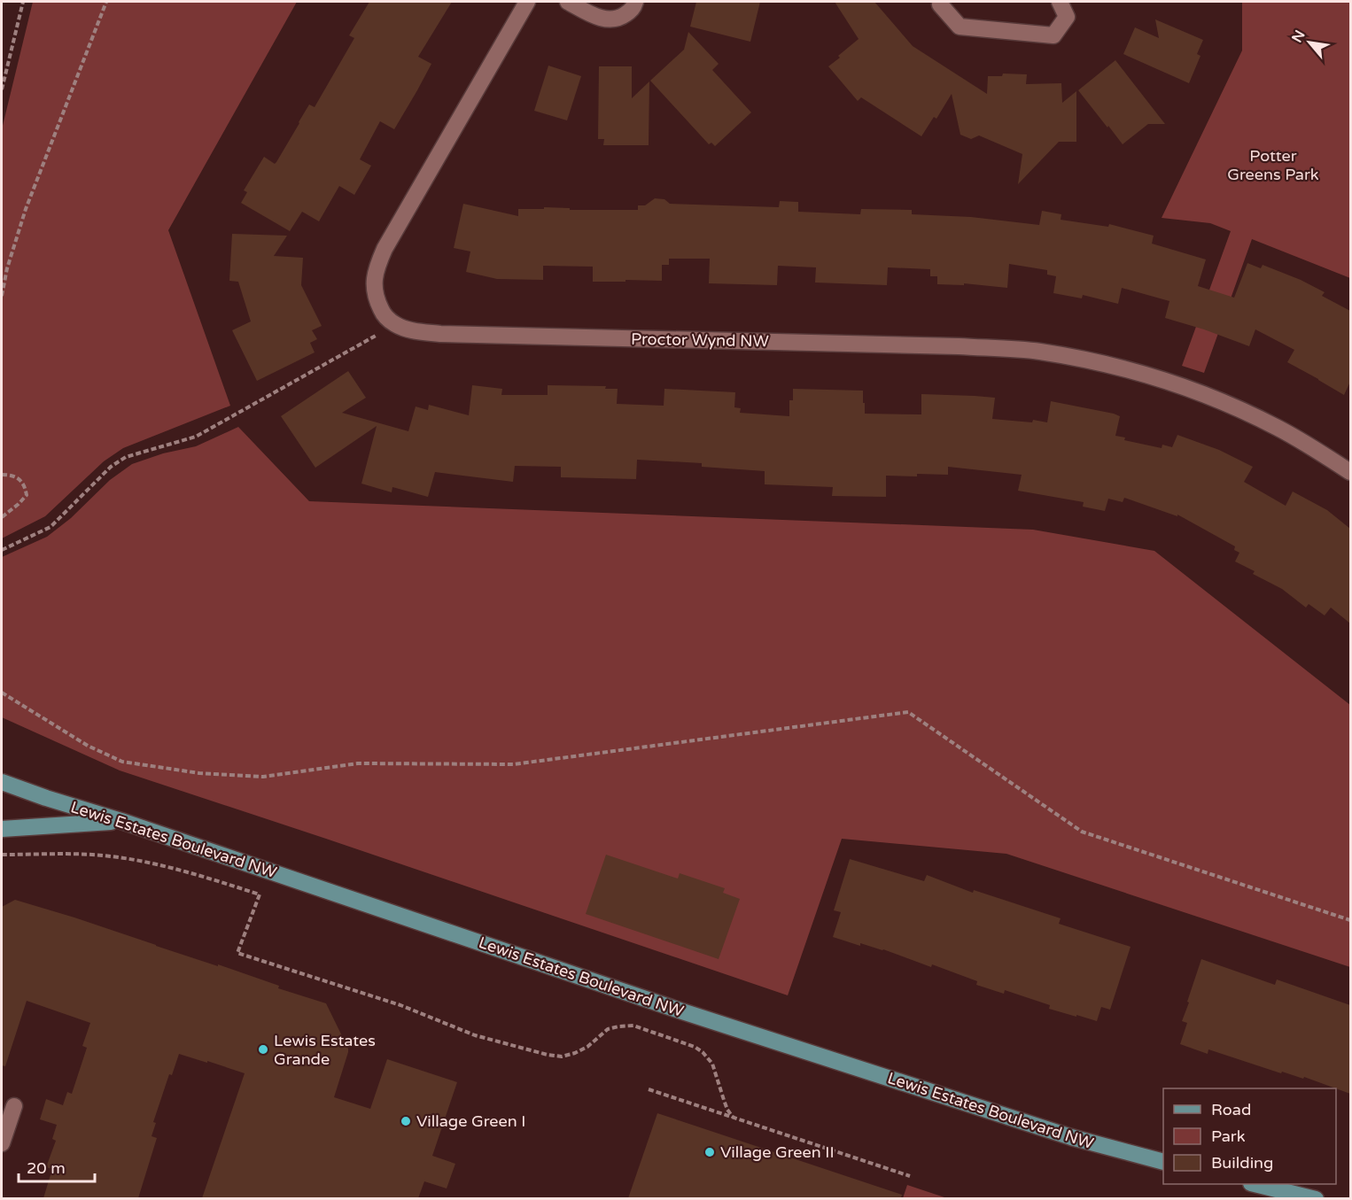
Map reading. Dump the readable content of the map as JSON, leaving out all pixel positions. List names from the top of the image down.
{
  "streets": {
    "main road": ["Lewis Estates Boulevard NW"],
    "street": ["Proctor Wynd NW"]
  },
  "parks": ["Potter Greens Park"],
  "places": ["Lewis Estates Grande", "Village Green I", "Village Green II"],
  "legend": ["Road", "Park", "Building"],
  "scale_bar": "20 m",
  "north": "top left"
}
